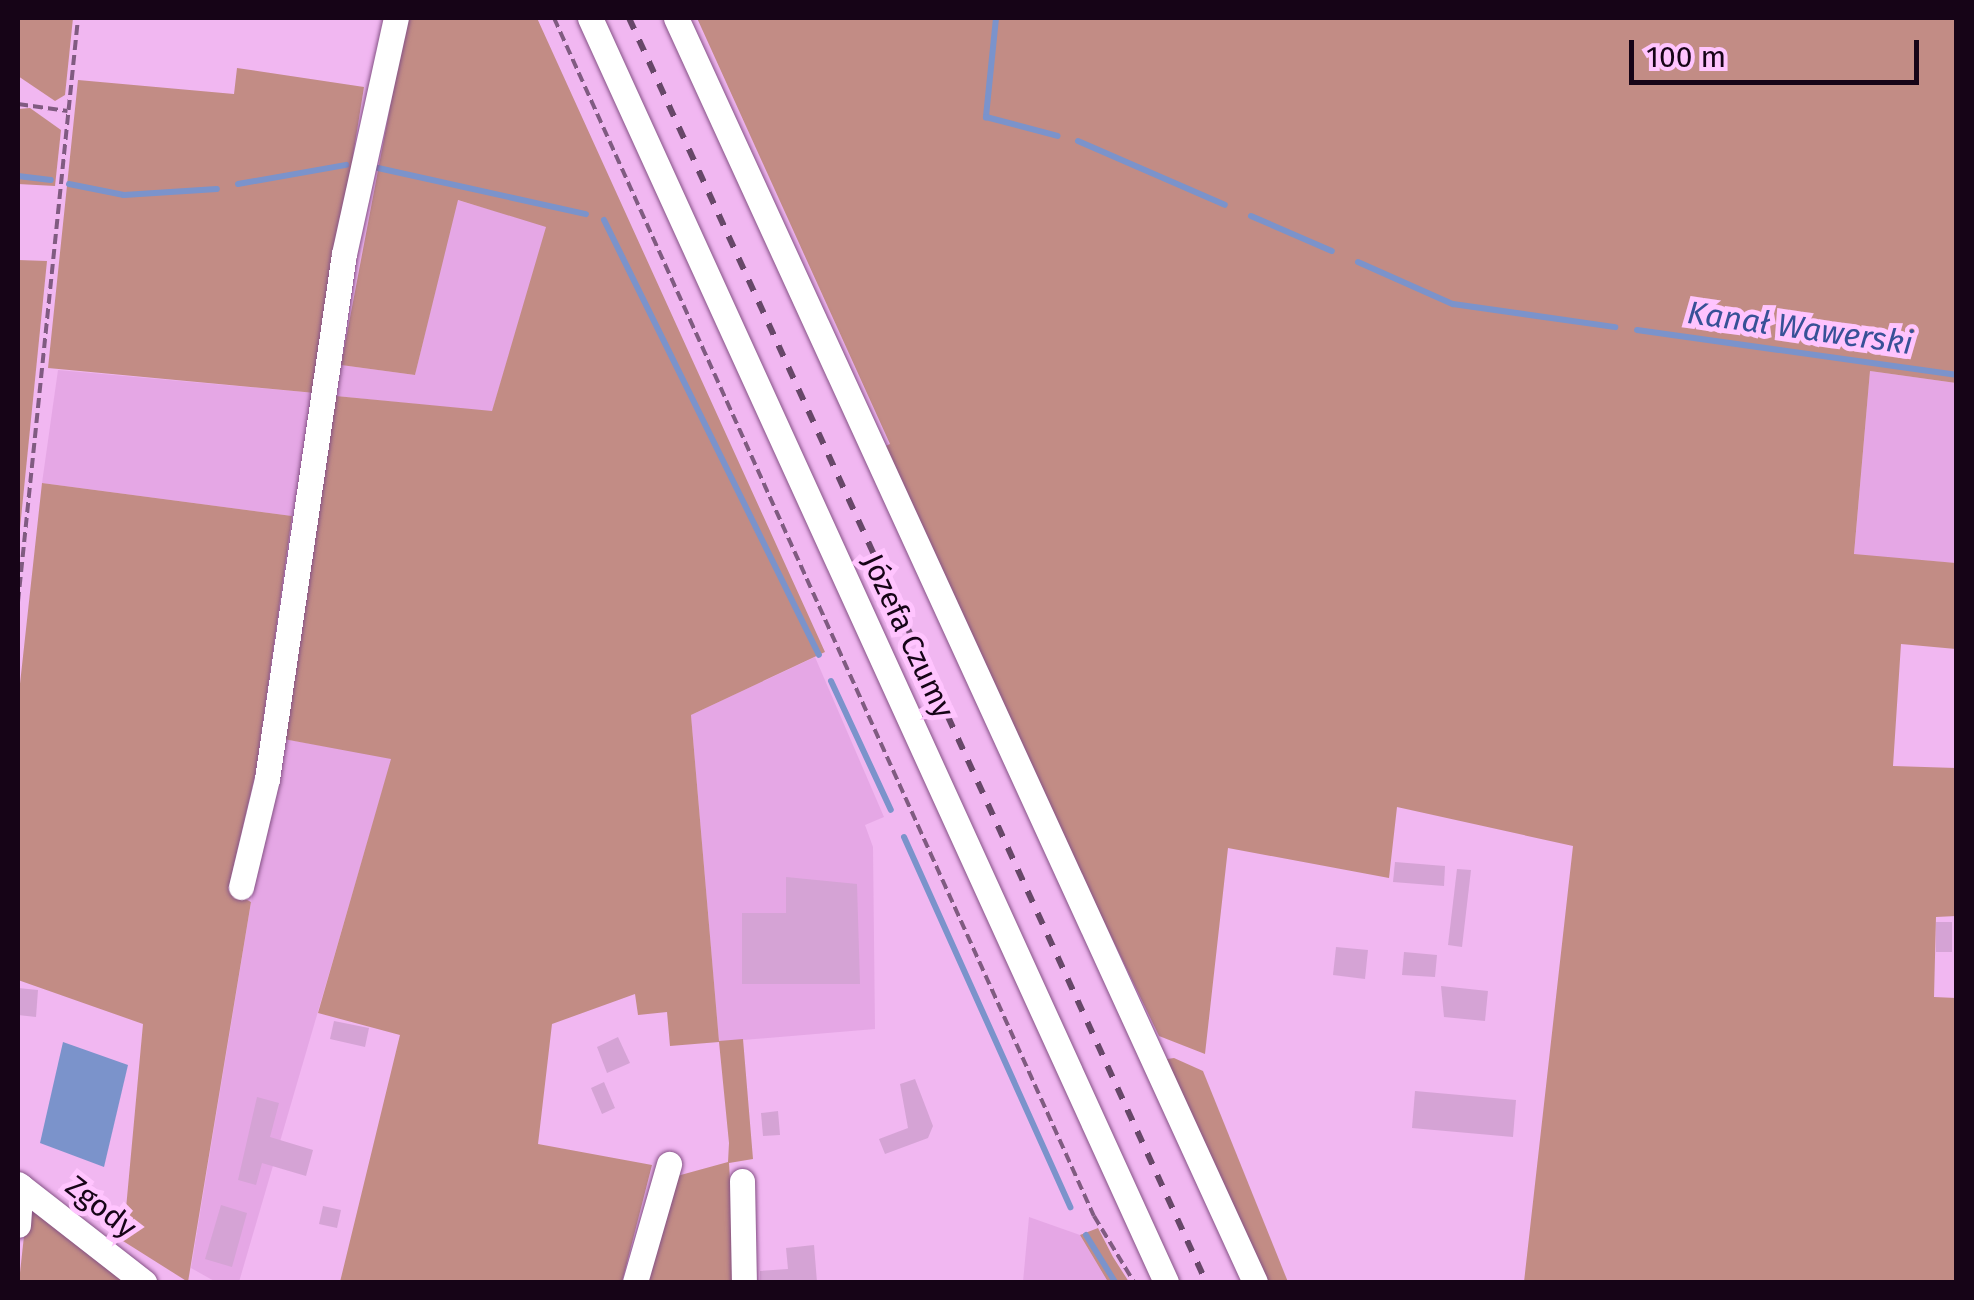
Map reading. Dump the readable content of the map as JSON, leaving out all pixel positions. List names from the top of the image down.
{
  "streets": {
    "street": ["Józefa Czumy", "Zgody"]
  },
  "water": ["Kanał Wawerski"],
  "scale_bar": "100 m"
}
